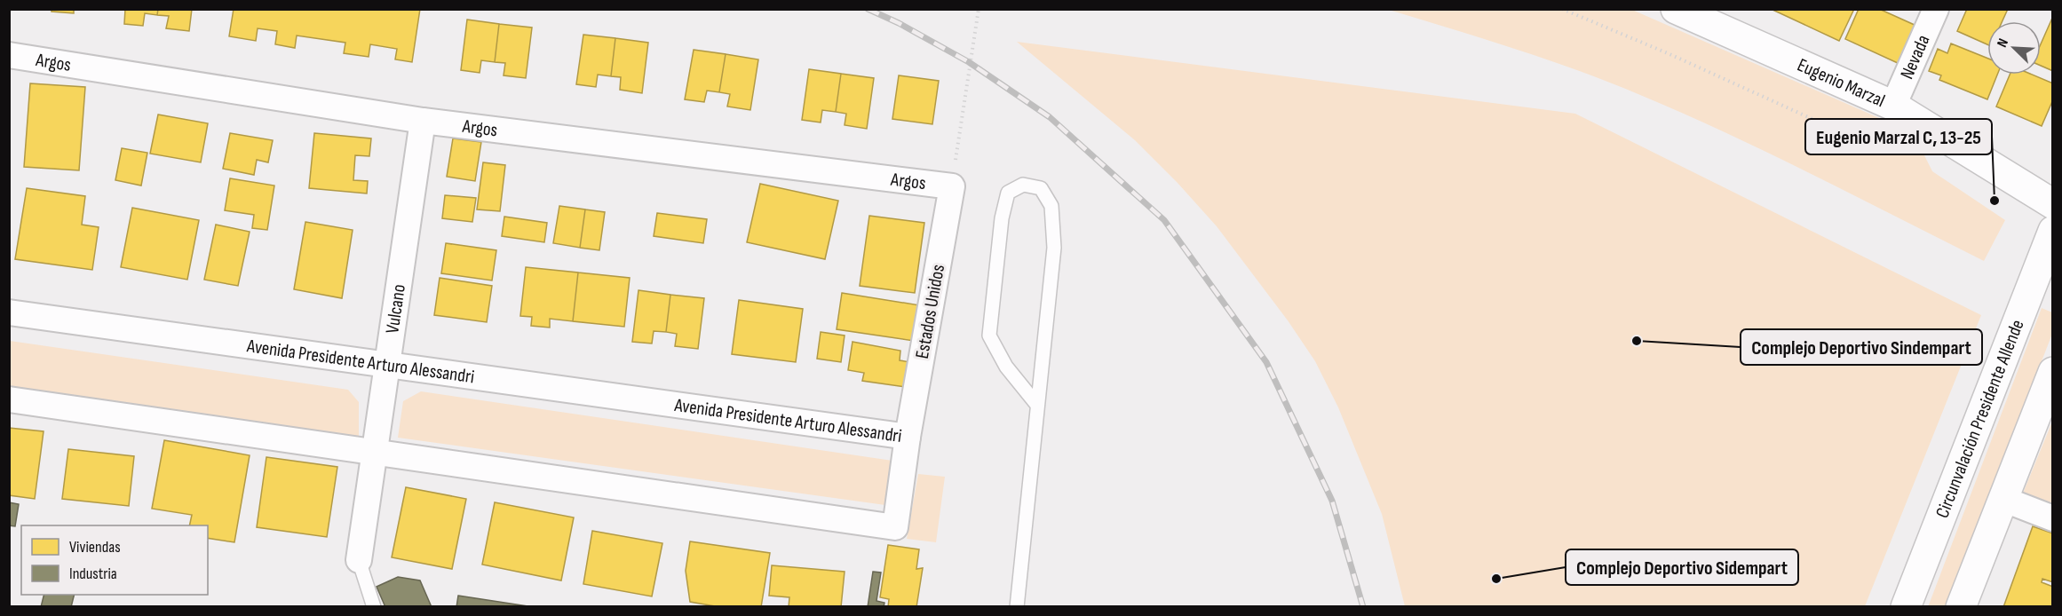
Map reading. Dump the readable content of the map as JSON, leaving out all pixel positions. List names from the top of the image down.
{
  "streets": {
    "main road": ["Eugenio Marzal", "Circunvalación Presidente Allende"],
    "street": [
      "Nevada",
      "Argos",
      "Vulcano",
      "Estados Unidos",
      "Avenida Presidente Arturo Alessandri"
    ]
  },
  "crossings": [
    ["Nevada", "Eugenio Marzal"],
    ["Argos", "Vulcano"],
    ["Argos", "Estados Unidos"],
    ["Vulcano", "Avenida Presidente Arturo Alessandri"],
    ["Estados Unidos", "Avenida Presidente Arturo Alessandri"]
  ],
  "places": ["Eugenio Marzal C, 13-25", "Complejo Deportivo Sindempart", "Complejo Deportivo Sidempart"],
  "legend": ["Viviendas", "Industria"],
  "north": "top left"
}
